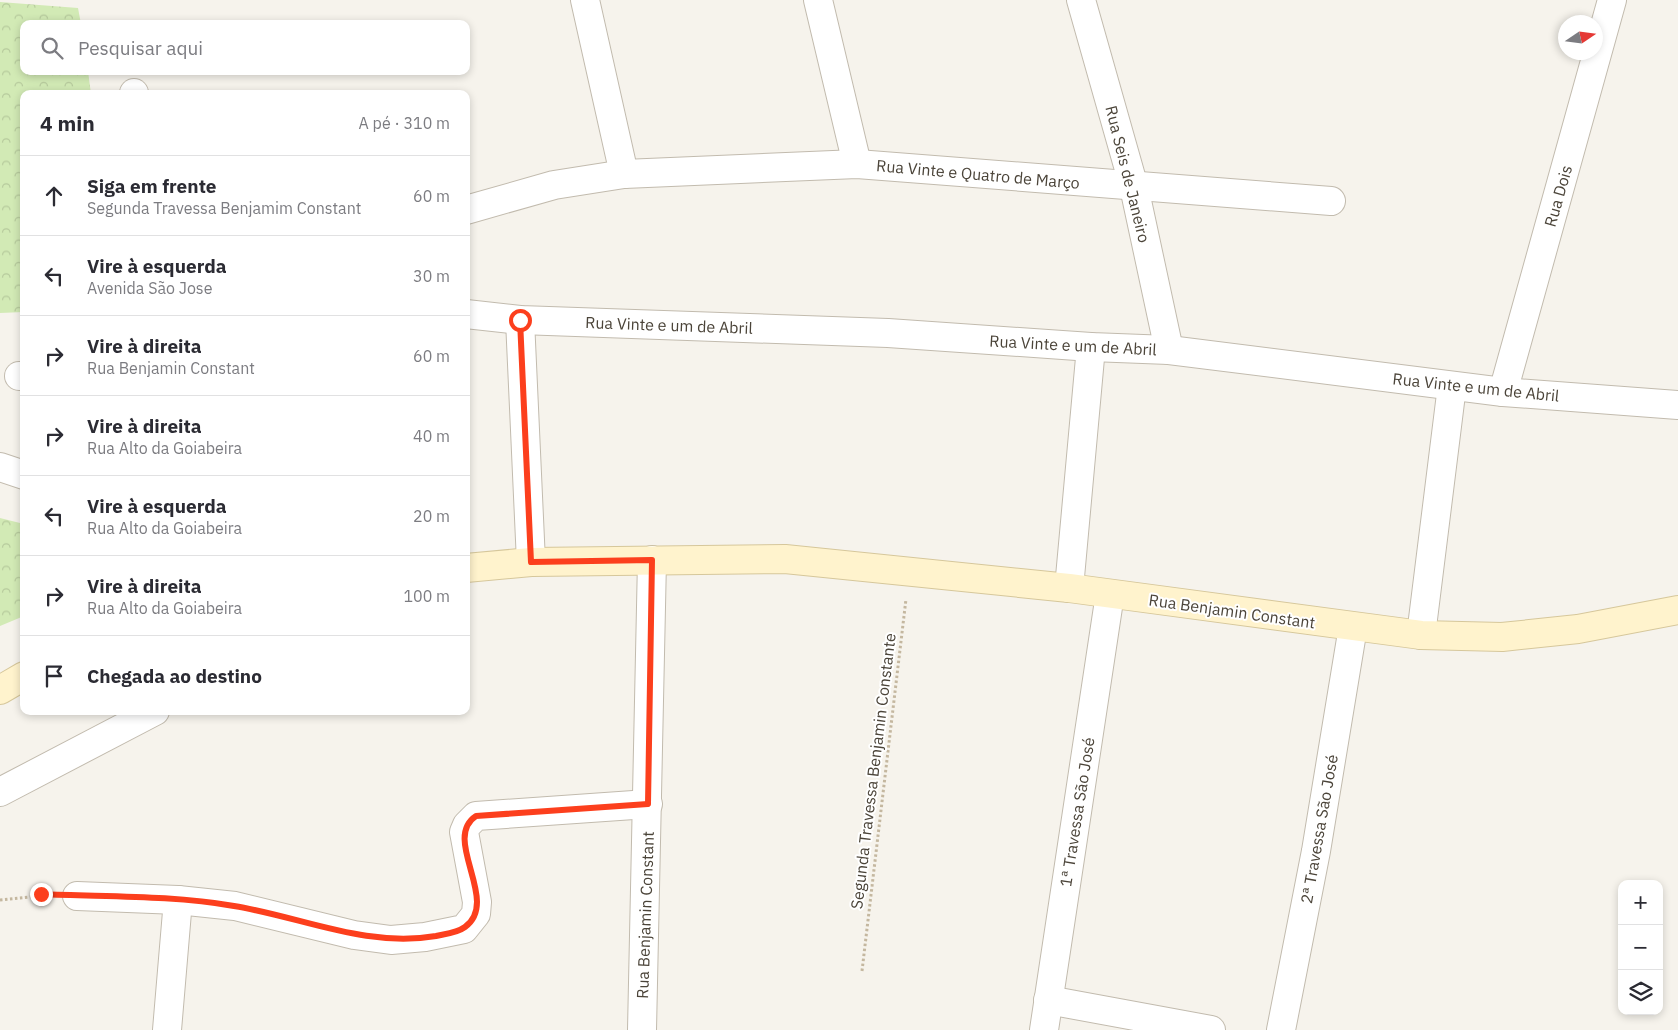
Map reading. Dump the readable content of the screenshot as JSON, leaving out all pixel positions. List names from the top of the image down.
{
  "streets": {
    "street": [
      "Rua Vinte e Quatro de Março",
      "Rua Seis de Janeiro",
      "Rua Dois",
      "Rua Vinte e um de Abril",
      "Rua Benjamin Constant",
      "1ª Travessa São José",
      "2ª Travessa São José"
    ],
    "path": ["Segunda Travessa Benjamin Constante"]
  },
  "crossings": [
    ["Rua Vinte e Quatro de Março", "Rua Seis de Janeiro"],
    ["Rua Seis de Janeiro", "Rua Vinte e um de Abril"],
    ["Rua Dois", "Rua Vinte e um de Abril"],
    ["Rua Benjamin Constant", "Segunda Travessa Benjamin Constante"],
    ["Rua Benjamin Constant", "1ª Travessa São José"],
    ["Rua Benjamin Constant", "2ª Travessa São José"]
  ],
  "north": "right",
  "page": {
    "search": "Pesquisar aqui",
    "heading": ["4 min", "A pé · 310 m"],
    "list": [
      ["Siga em frente", "Segunda Travessa Benjamim Constant", "60 m"],
      ["Vire à esquerda", "Avenida São Jose", "30 m"],
      ["Vire à direita", "Rua Benjamin Constant", "60 m"],
      ["Vire à direita", "Rua Alto da Goiabeira", "40 m"],
      ["Vire à esquerda", "Rua Alto da Goiabeira", "20 m"],
      ["Vire à direita", "Rua Alto da Goiabeira", "100 m"],
      "Chegada ao destino"
    ],
    "map_buttons": ["+", "−"]
  }
}
